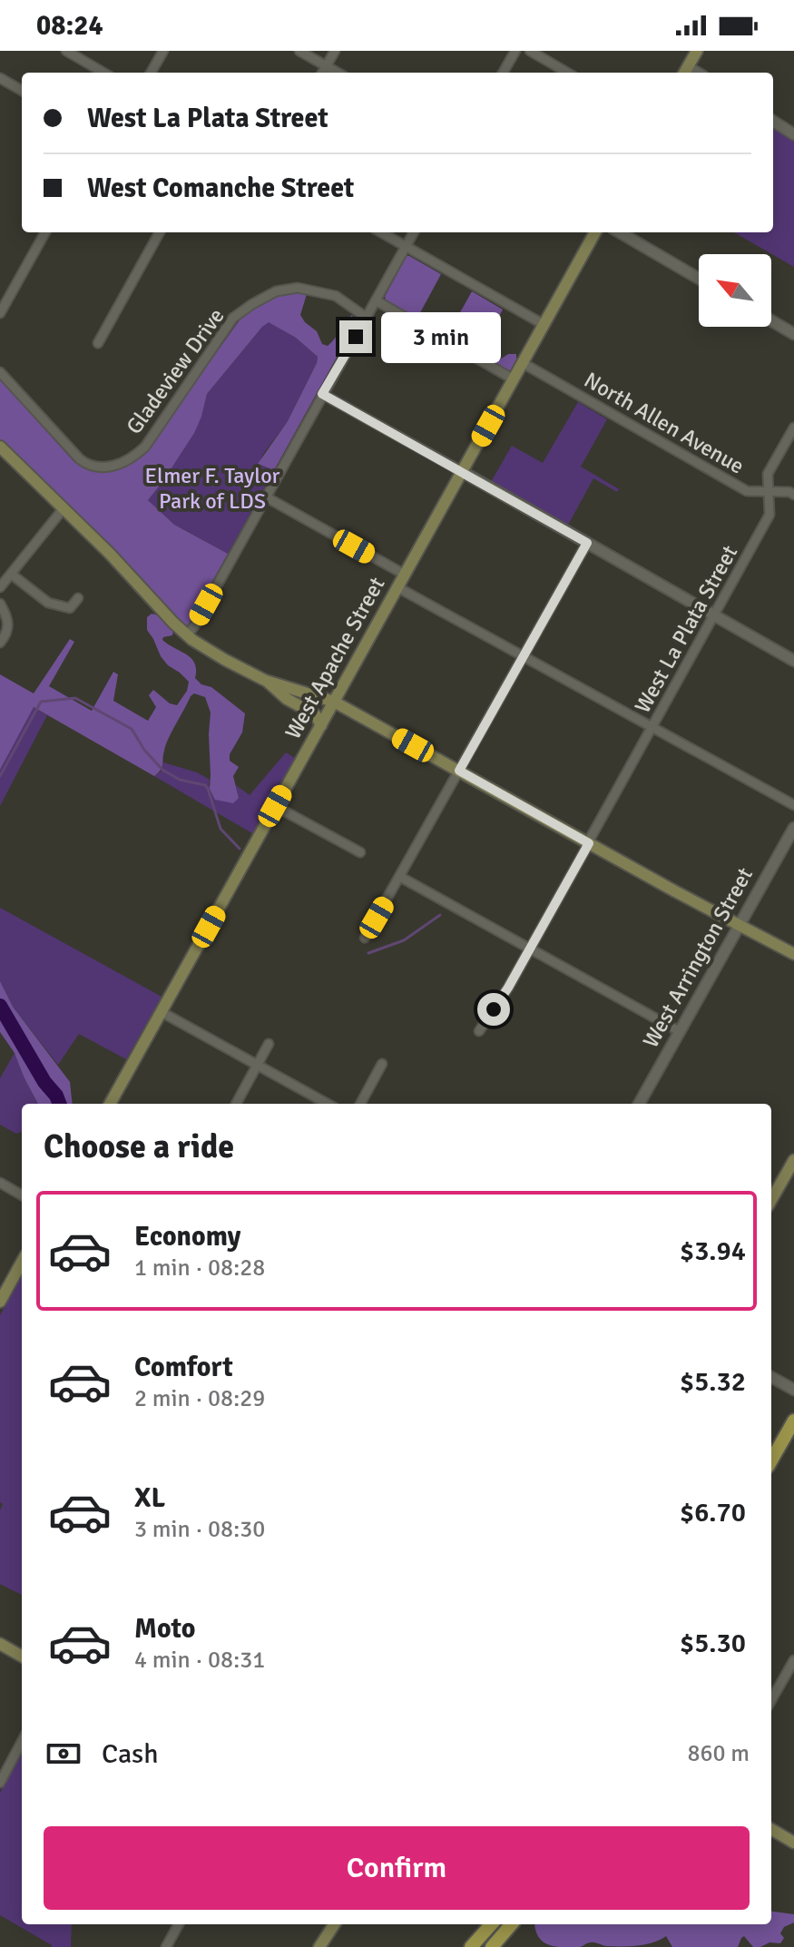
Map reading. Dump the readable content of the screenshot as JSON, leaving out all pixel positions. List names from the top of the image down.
{
  "streets": {
    "main road": ["West Apache Street"],
    "street": [
      "Gladeview Drive",
      "North Allen Avenue",
      "West La Plata Street",
      "West Arrington Street"
    ]
  },
  "crossings": [
    ["North Allen Avenue", "West La Plata Street"],
    ["North Allen Avenue", "West Apache Street"]
  ],
  "parks": ["Elmer F. Taylor Park of LDS"],
  "north": "top left",
  "page": {
    "status": "08:24",
    "banner": ["West La Plata Street", "West Comanche Street"],
    "bubble": "3 min",
    "heading": "Choose a ride",
    "list": [
      {
        "name": "Economy",
        "note": "1 min · 08:28",
        "value": "$3.94"
      },
      {
        "name": "Comfort",
        "note": "2 min · 08:29",
        "value": "$5.32"
      },
      {
        "name": "XL",
        "note": "3 min · 08:30",
        "value": "$6.70"
      },
      {
        "name": "Moto",
        "note": "4 min · 08:31",
        "value": "$5.30"
      }
    ],
    "pay": ["Cash", "860 m"],
    "buttons": "Confirm"
  }
}
